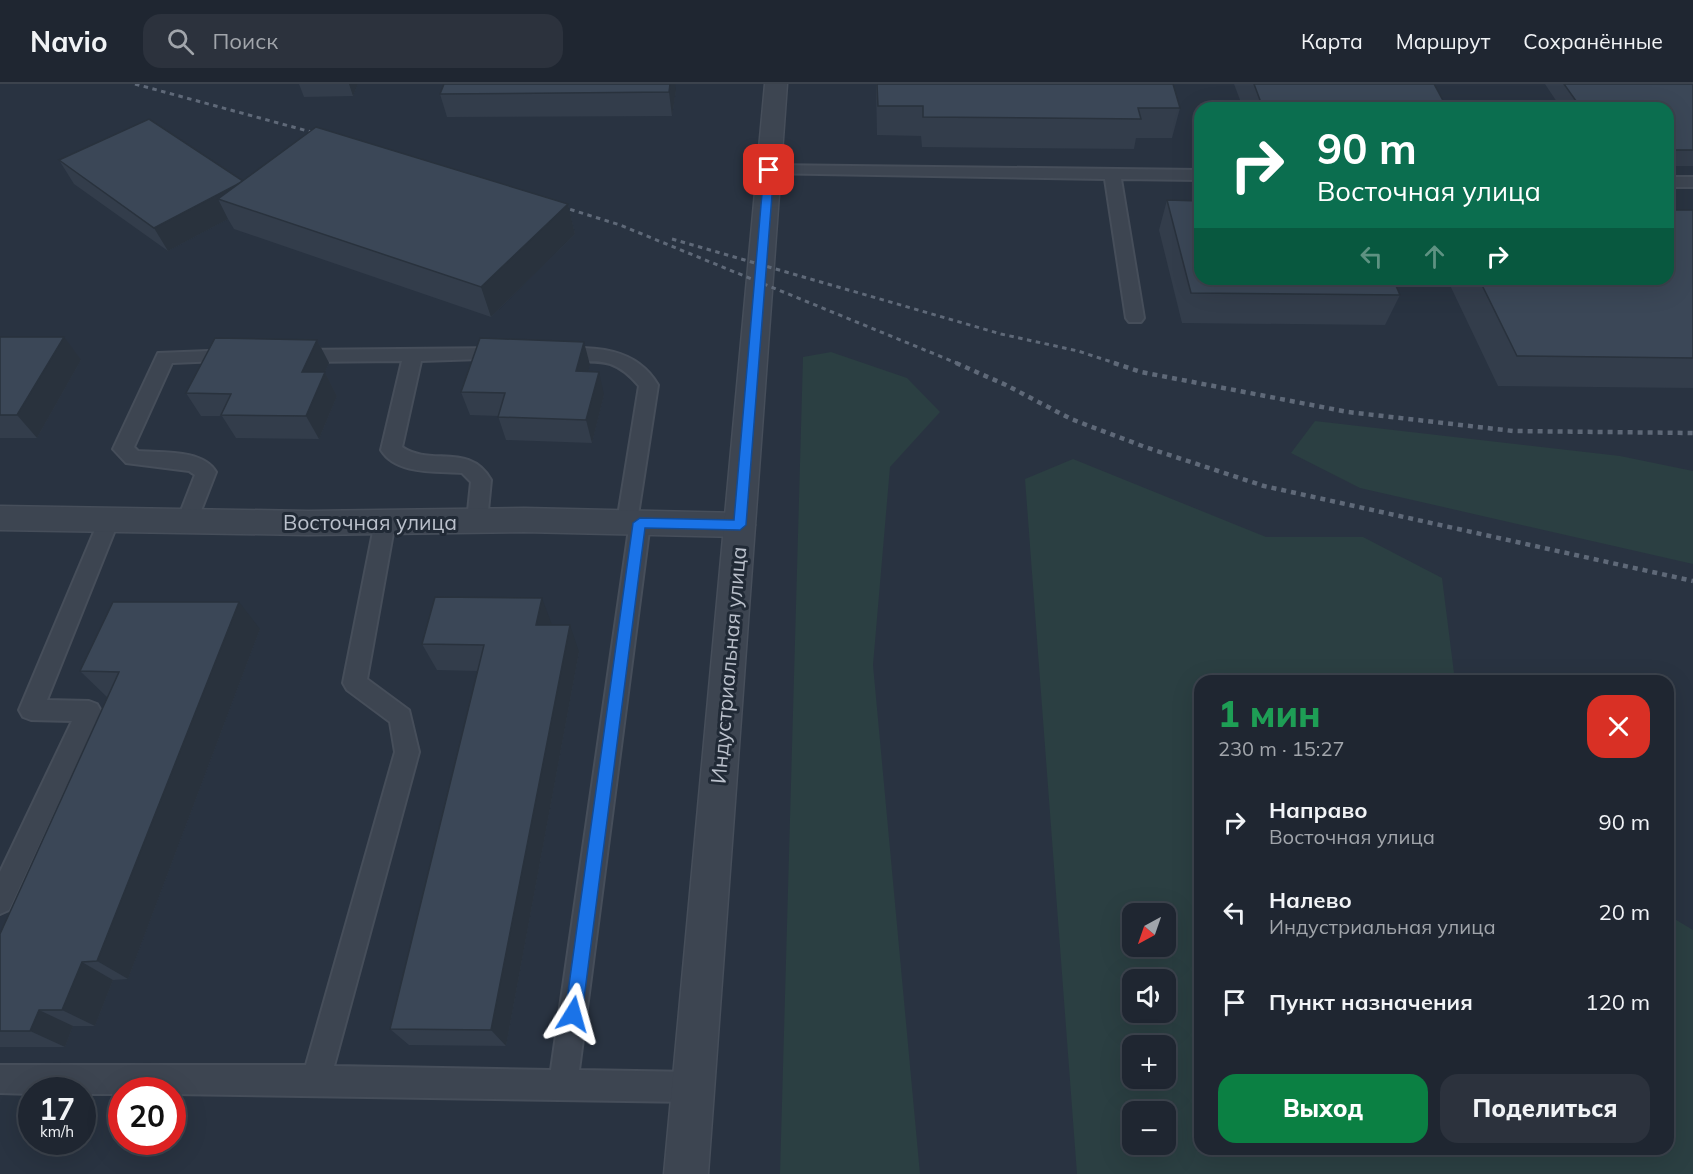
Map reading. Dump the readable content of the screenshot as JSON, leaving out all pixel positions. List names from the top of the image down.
{
  "streets": {
    "street": ["Восточная улица", "Индустриальная улица"]
  },
  "crossings": [
    ["Восточная улица", "Индустриальная улица"]
  ],
  "north": "bottom left",
  "page": {
    "header": "Navio",
    "search": "Поиск",
    "nav": ["Карта", "Маршрут", "Сохранённые"],
    "turn": ["90 m", "Восточная улица"],
    "heading": ["1 мин", "230 m · 15:27"],
    "list": [
      {
        "name": "Направо",
        "note": "Восточная улица",
        "value": "90 m"
      },
      {
        "name": "Налево",
        "note": "Индустриальная улица",
        "value": "20 m"
      },
      {
        "name": "Пункт назначения",
        "value": "120 m"
      }
    ],
    "map_buttons": ["+", "−"],
    "buttons": ["Выход", "Поделиться"],
    "speed": "17 km/h",
    "limit": "20"
  }
}
